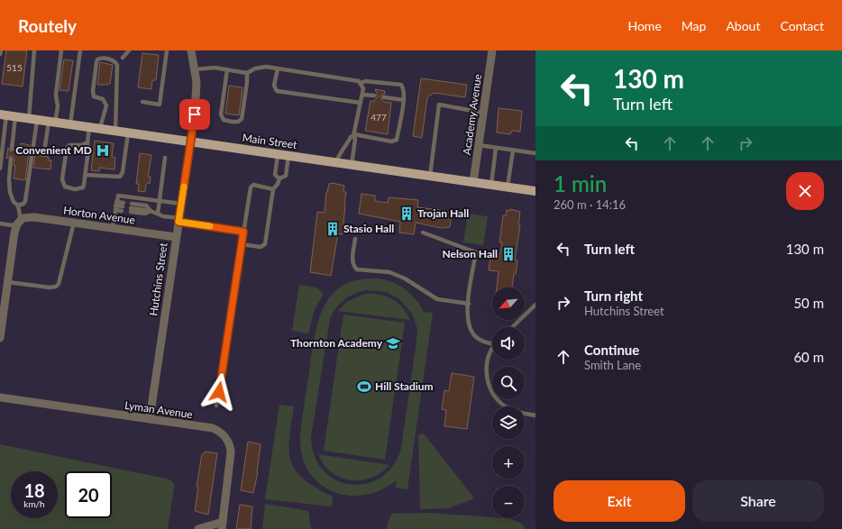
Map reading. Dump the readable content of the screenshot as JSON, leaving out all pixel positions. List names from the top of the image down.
{
  "streets": {
    "main road": ["Main Street"],
    "street": [
      "Academy Avenue",
      "Horton Avenue",
      "Hutchins Street",
      "Lyman Avenue"
    ]
  },
  "crossings": [
    ["Academy Avenue", "Main Street"],
    ["Main Street", "Hutchins Street"],
    ["Horton Avenue", "Hutchins Street"],
    ["Hutchins Street", "Lyman Avenue"]
  ],
  "places": {
    "hospital": ["Convenient MD"],
    "building": ["Trojan Hall", "Stasio Hall", "Nelson Hall"],
    "school or university": ["Thornton Academy"],
    "sports": ["Hill Stadium"]
  },
  "house_numbers": ["515", "477"],
  "north": "bottom left",
  "page": {
    "header": "Routely",
    "nav": [
      "Home",
      "Map",
      "About",
      "Contact"
    ],
    "turn": ["130 m", "Turn left"],
    "heading": ["1 min", "260 m · 14:16"],
    "list": [
      {
        "name": "Turn left",
        "value": "130 m"
      },
      {
        "name": "Turn right",
        "note": "Hutchins Street",
        "value": "50 m"
      },
      {
        "name": "Continue",
        "note": "Smith Lane",
        "value": "60 m"
      }
    ],
    "map_buttons": ["+", "−"],
    "speed": "18 km/h",
    "limit": "20",
    "buttons": ["Exit", "Share"]
  }
}
